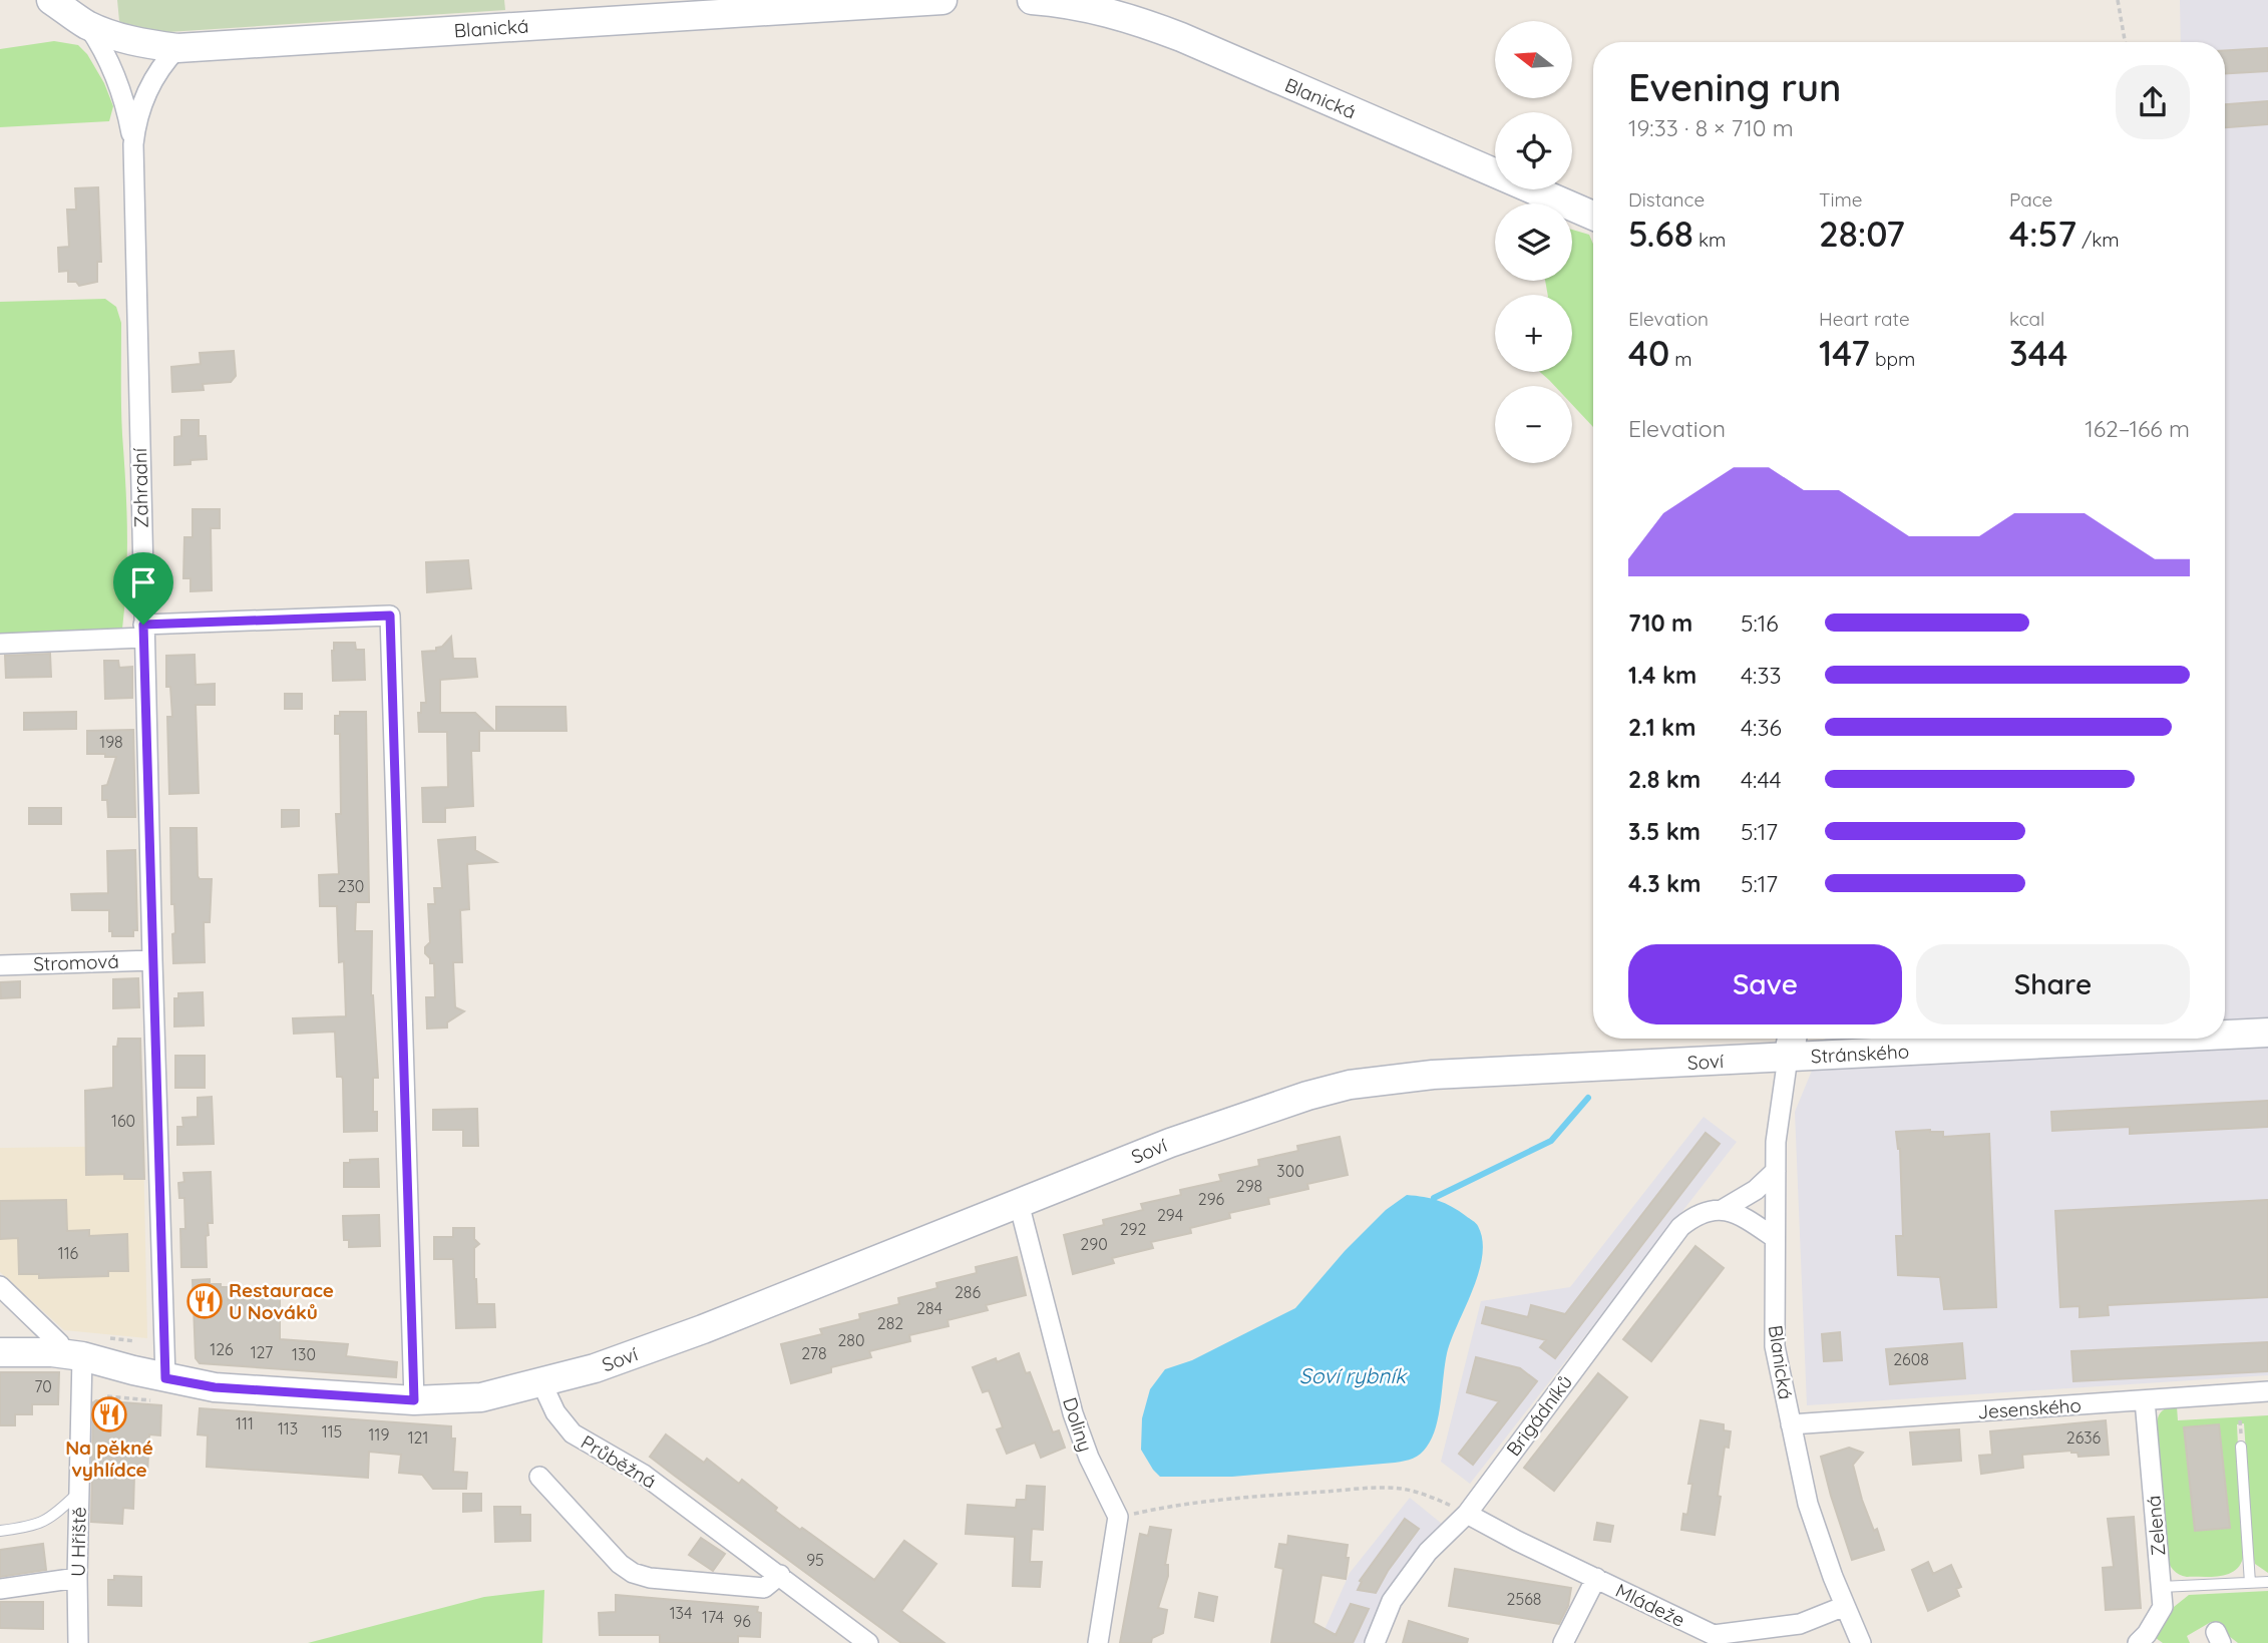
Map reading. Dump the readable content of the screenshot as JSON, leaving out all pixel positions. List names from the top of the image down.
{
  "streets": {
    "main road": ["Blanická", "Stránského", "Soví"],
    "street": [
      "Zahradní",
      "Stromová",
      "Jesenského",
      "Brigádníků",
      "Doliny",
      "Průběžná",
      "Zelená",
      "U Hřiště",
      "Mládeže"
    ]
  },
  "crossings": [
    ["Blanická", "Zahradní"],
    ["Blanická", "Stránského"],
    ["Blanická", "Soví"],
    ["Blanická", "Jesenského"],
    ["Blanická", "Brigádníků"],
    ["Blanická", "Mládeže"],
    ["Zahradní", "Stromová"],
    ["Stránského", "Soví"],
    ["Soví", "Doliny"],
    ["Soví", "Průběžná"],
    ["Jesenského", "Zelená"],
    ["Brigádníků", "Mládeže"]
  ],
  "water": ["Soví rybník"],
  "places": {
    "restaurant": ["Restaurace U Nováků", "Na pěkné vyhlídce"]
  },
  "house_numbers": [
    "198",
    "230",
    "160",
    "300",
    "298",
    "296",
    "294",
    "292",
    "290",
    "116",
    "286",
    "284",
    "282",
    "280",
    "126",
    "127",
    "278",
    "130",
    "2608",
    "70",
    "111",
    "113",
    "115",
    "119",
    "121",
    "2636",
    "95",
    "2568",
    "134",
    "174",
    "96"
  ],
  "north": "left",
  "page": {
    "map_buttons": ["+", "−"],
    "heading": ["Evening run", "19:33 · 8 × 710 m"],
    "stats": [
      ["Distance", "5.68 km"],
      ["Time", "28:07"],
      ["Pace", "4:57 /km"],
      ["Elevation", "40 m"],
      ["Heart rate", "147 bpm"],
      ["kcal", "344"]
    ],
    "chart": ["Elevation", "162–166 m"],
    "list": [
      {
        "name": "710 m",
        "note": "5:16"
      },
      {
        "name": "1.4 km",
        "note": "4:33"
      },
      {
        "name": "2.1 km",
        "note": "4:36"
      },
      {
        "name": "2.8 km",
        "note": "4:44"
      },
      {
        "name": "3.5 km",
        "note": "5:17"
      },
      {
        "name": "4.3 km",
        "note": "5:17"
      }
    ],
    "buttons": ["Save", "Share"]
  }
}
